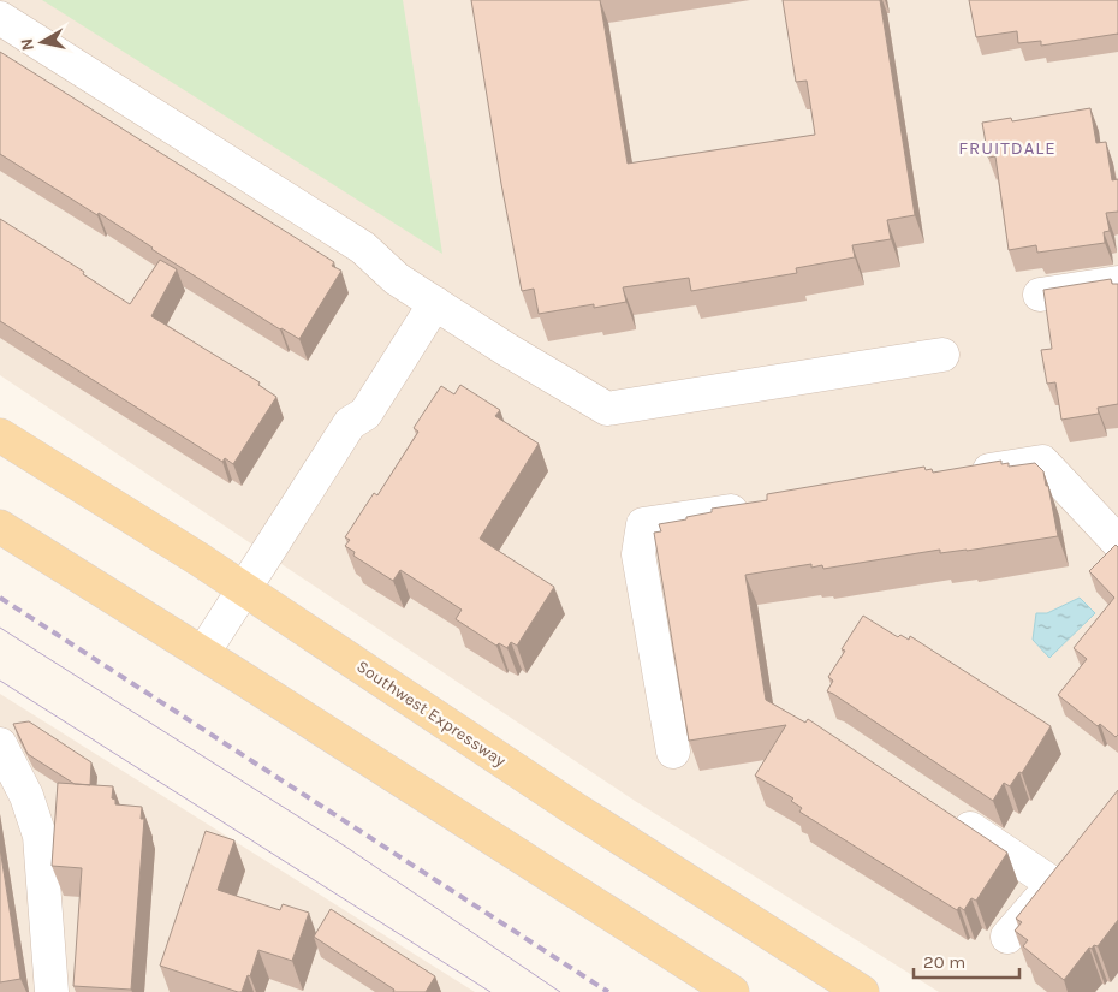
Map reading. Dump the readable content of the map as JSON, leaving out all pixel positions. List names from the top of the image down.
{
  "streets": {
    "main road": ["Southwest Expressway"]
  },
  "districts": ["FRUITDALE"],
  "scale_bar": "20 m",
  "north": "left"
}
